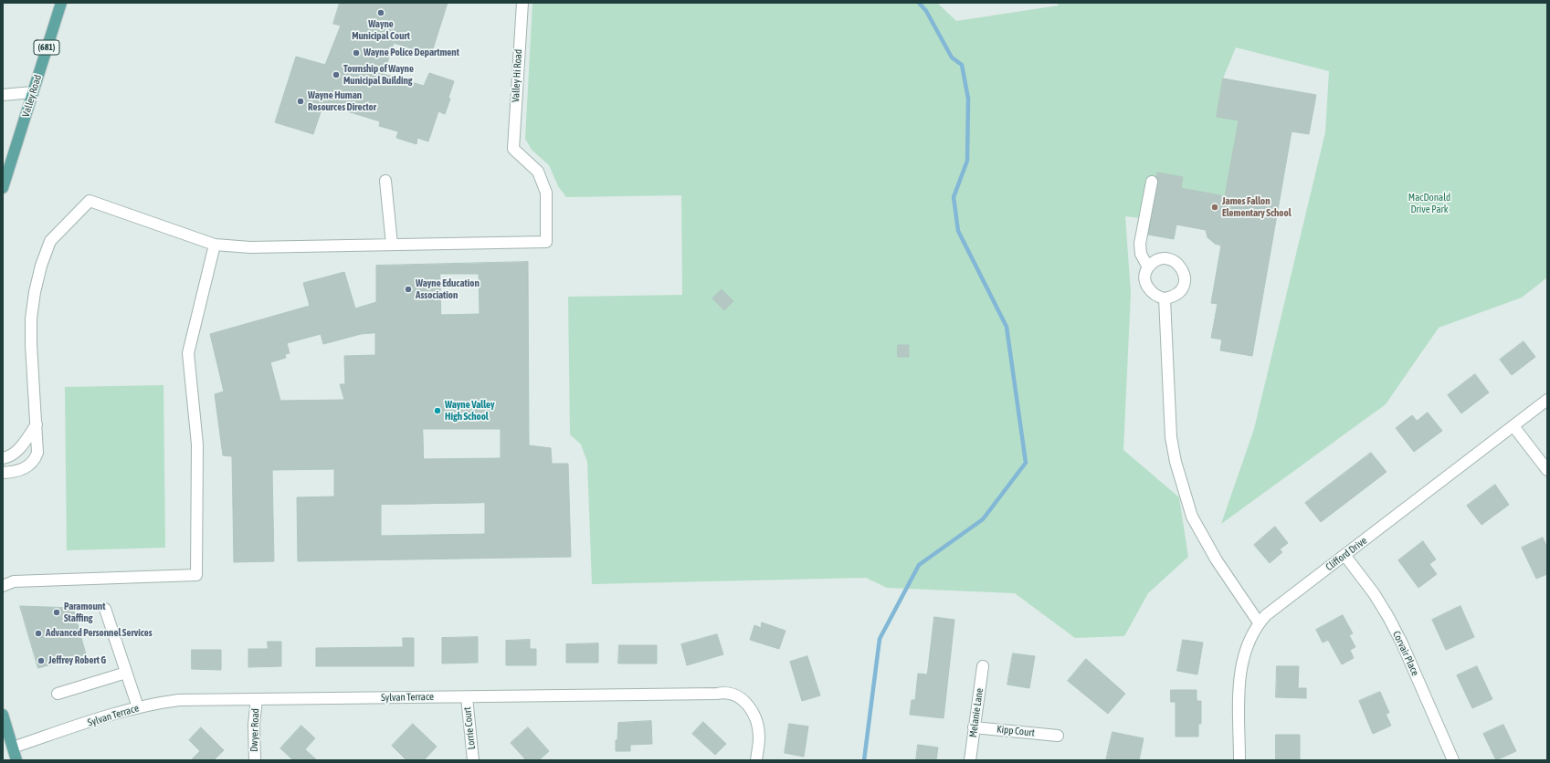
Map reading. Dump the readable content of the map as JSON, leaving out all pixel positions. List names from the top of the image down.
{
  "streets": {
    "main road": ["(681)", "Valley Road"],
    "street": [
      "Valley Hi Road",
      "Clifford Drive",
      "Corvair Place",
      "Sylvan Terrace",
      "Melanie Lane",
      "Lorrie Court",
      "Dwyer Road",
      "Kipp Court"
    ]
  },
  "crossings": [
    ["Clifford Drive", "Corvair Place"],
    ["Sylvan Terrace", "Lorrie Court"],
    ["Sylvan Terrace", "Dwyer Road"],
    ["Melanie Lane", "Kipp Court"]
  ],
  "parks": ["MacDonald Drive Park"],
  "places": [
    "Wayne Municipal Court",
    "Wayne Police Department",
    "Township of Wayne Municipal Building",
    "Wayne Human Resources Director",
    "James Fallon Elementary School",
    "Wayne Education Association",
    "Wayne Valley High School",
    "Paramount Staffing",
    "Advanced Personnel Services",
    "Jeffrey Robert G"
  ]
}
